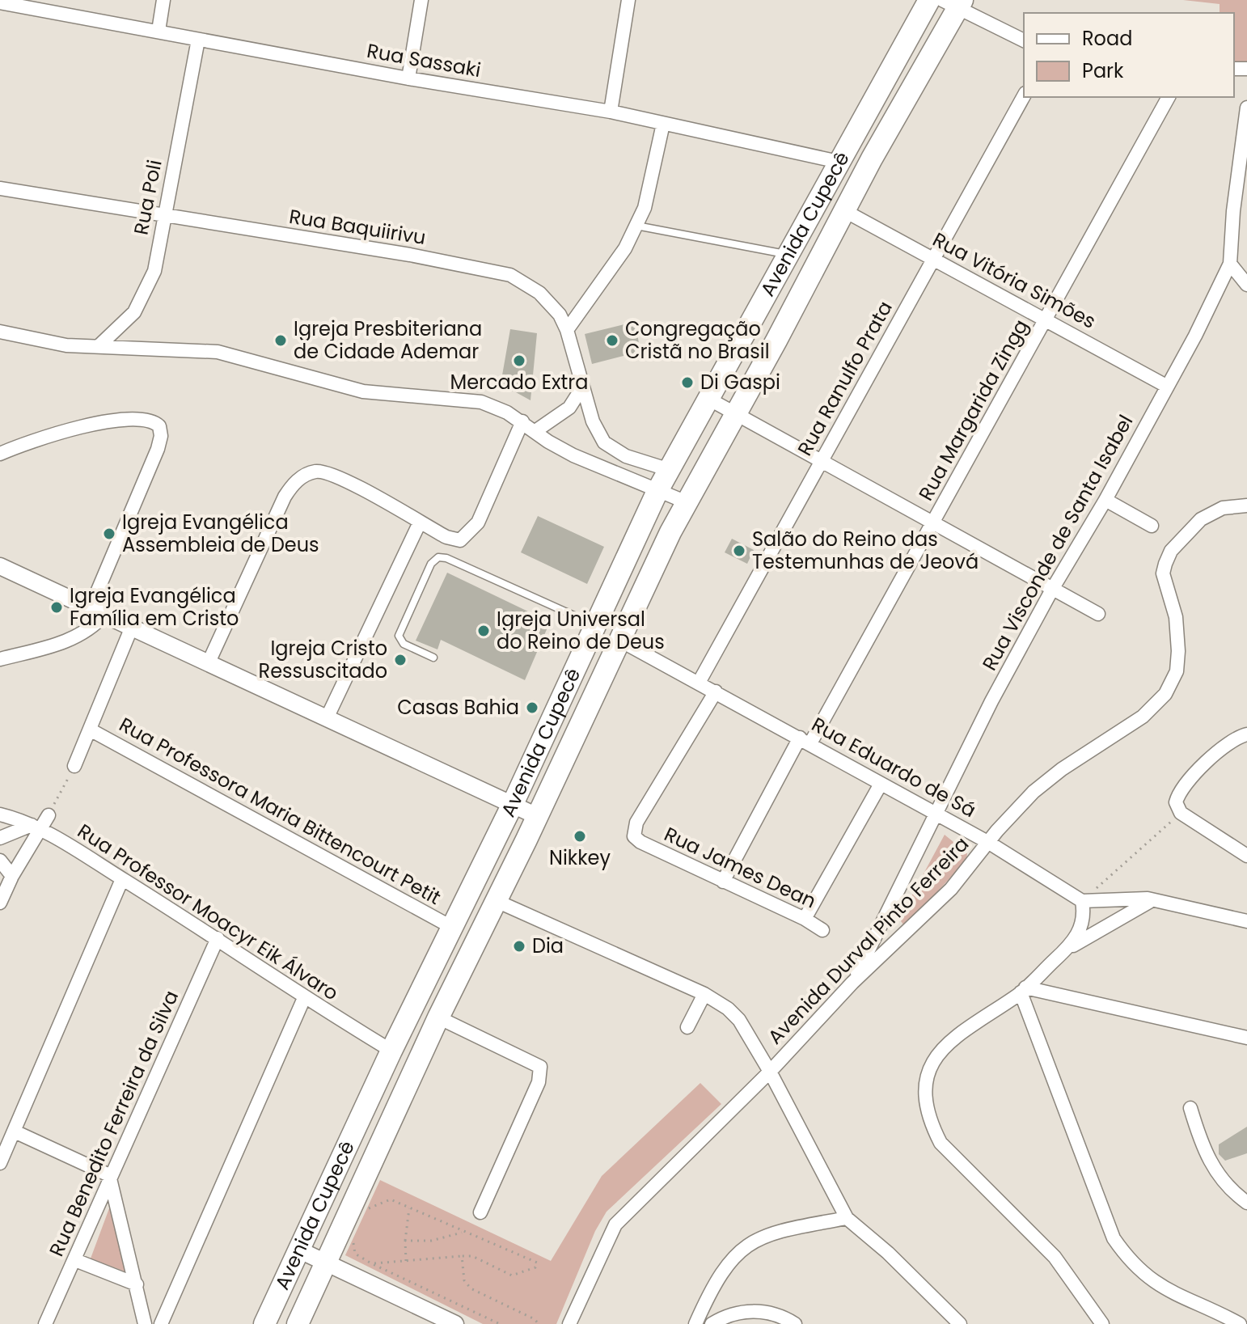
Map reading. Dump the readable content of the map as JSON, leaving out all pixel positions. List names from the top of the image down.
{
  "streets": {
    "main road": ["Avenida Cupecê"],
    "street": [
      "Rua Sassaki",
      "Rua Poli",
      "Rua Baquiirivu",
      "Rua Vitória Simões",
      "Rua Ranulfo Prata",
      "Rua Margarida Zingg",
      "Rua Visconde de Santa Isabel",
      "Rua Eduardo de Sá",
      "Rua Professora Maria Bittencourt Petit",
      "Rua James Dean",
      "Rua Professor Moacyr Eik Álvaro",
      "Avenida Durval Pinto Ferreira",
      "Rua Benedito Ferreira da Silva"
    ]
  },
  "crossings": [
    ["Rua Sassaki", "Rua Poli"],
    ["Rua Sassaki", "Avenida Cupecê"],
    ["Rua Poli", "Rua Baquiirivu"],
    ["Avenida Cupecê", "Rua Vitória Simões"],
    ["Avenida Cupecê", "Rua Eduardo de Sá"],
    ["Avenida Cupecê", "Rua Professora Maria Bittencourt Petit"],
    ["Avenida Cupecê", "Rua Professor Moacyr Eik Álvaro"],
    ["Rua Vitória Simões", "Rua Ranulfo Prata"],
    ["Rua Vitória Simões", "Rua Margarida Zingg"],
    ["Rua Vitória Simões", "Rua Visconde de Santa Isabel"],
    ["Rua Ranulfo Prata", "Rua Eduardo de Sá"],
    ["Rua Margarida Zingg", "Rua Eduardo de Sá"],
    ["Rua Margarida Zingg", "Rua James Dean"],
    ["Rua Visconde de Santa Isabel", "Rua Eduardo de Sá"],
    ["Rua Visconde de Santa Isabel", "Avenida Durval Pinto Ferreira"],
    ["Rua Eduardo de Sá", "Rua James Dean"],
    ["Rua Eduardo de Sá", "Avenida Durval Pinto Ferreira"],
    ["Rua Professor Moacyr Eik Álvaro", "Rua Benedito Ferreira da Silva"]
  ],
  "places": [
    "Igreja Presbiteriana de Cidade Ademar",
    "Congregação Cristã no Brasil",
    "Mercado Extra",
    "Di Gaspi",
    "Igreja Evangélica Assembleia de Deus",
    "Salão do Reino das Testemunhas de Jeová",
    "Igreja Evangélica Família em Cristo",
    "Igreja Universal do Reino de Deus",
    "Igreja Cristo Ressuscitado",
    "Casas Bahia",
    "Nikkey",
    "Dia"
  ],
  "legend": ["Road", "Park"]
}
